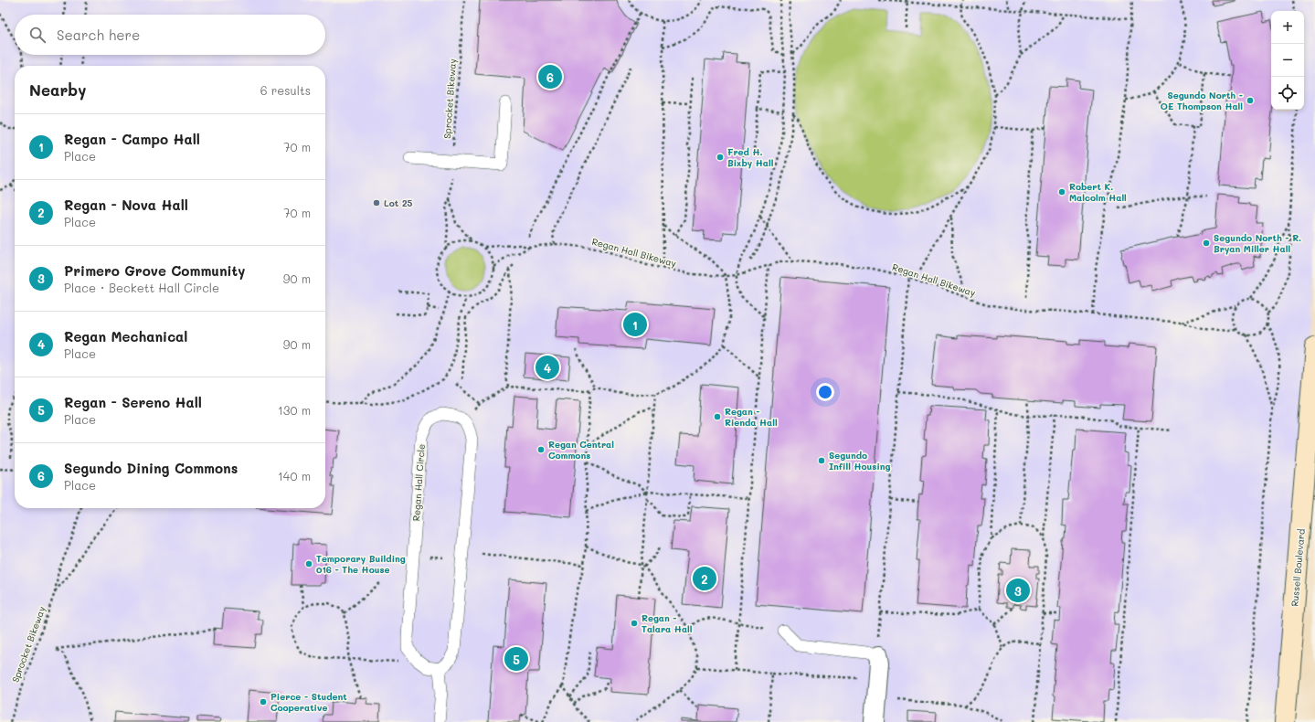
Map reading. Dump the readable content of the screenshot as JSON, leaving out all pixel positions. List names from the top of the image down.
{
  "streets": {
    "main road": ["Russell Boulevard"],
    "lane": ["Regan Hall Circle"],
    "path": ["Sprocket Bikeway", "Regan Hall Bikeway"]
  },
  "crossings": [
    ["Sprocket Bikeway", "Regan Hall Bikeway"]
  ],
  "places": [
    "Segundo North - OE Thompson Hall",
    "Fred H. Bixby Hall",
    "Robert K. Malcolm Hall",
    "Lot 25",
    "Segundo North - R. Bryan Miller Hall",
    "Regan - Rienda Hall",
    "Regan Central Commons",
    "Segundo Infill Housing",
    "Temporary Building 016 - The House",
    "Regan - Talara Hall",
    "Pierce - Student Cooperative"
  ],
  "page": {
    "map_buttons": ["+", "−"],
    "search": "Search here",
    "pins": [
      "6",
      "1",
      "4",
      "2",
      "3",
      "5"
    ],
    "heading": ["Nearby", "6 results"],
    "list": [
      {
        "mark": "1",
        "name": "Regan - Campo Hall",
        "note": "Place",
        "value": "70 m"
      },
      {
        "mark": "2",
        "name": "Regan - Nova Hall",
        "note": "Place",
        "value": "70 m"
      },
      {
        "mark": "3",
        "name": "Primero Grove Community",
        "note": "Place · Beckett Hall Circle",
        "value": "90 m"
      },
      {
        "mark": "4",
        "name": "Regan Mechanical",
        "note": "Place",
        "value": "90 m"
      },
      {
        "mark": "5",
        "name": "Regan - Sereno Hall",
        "note": "Place",
        "value": "130 m"
      },
      {
        "mark": "6",
        "name": "Segundo Dining Commons",
        "note": "Place",
        "value": "140 m"
      }
    ]
  }
}
